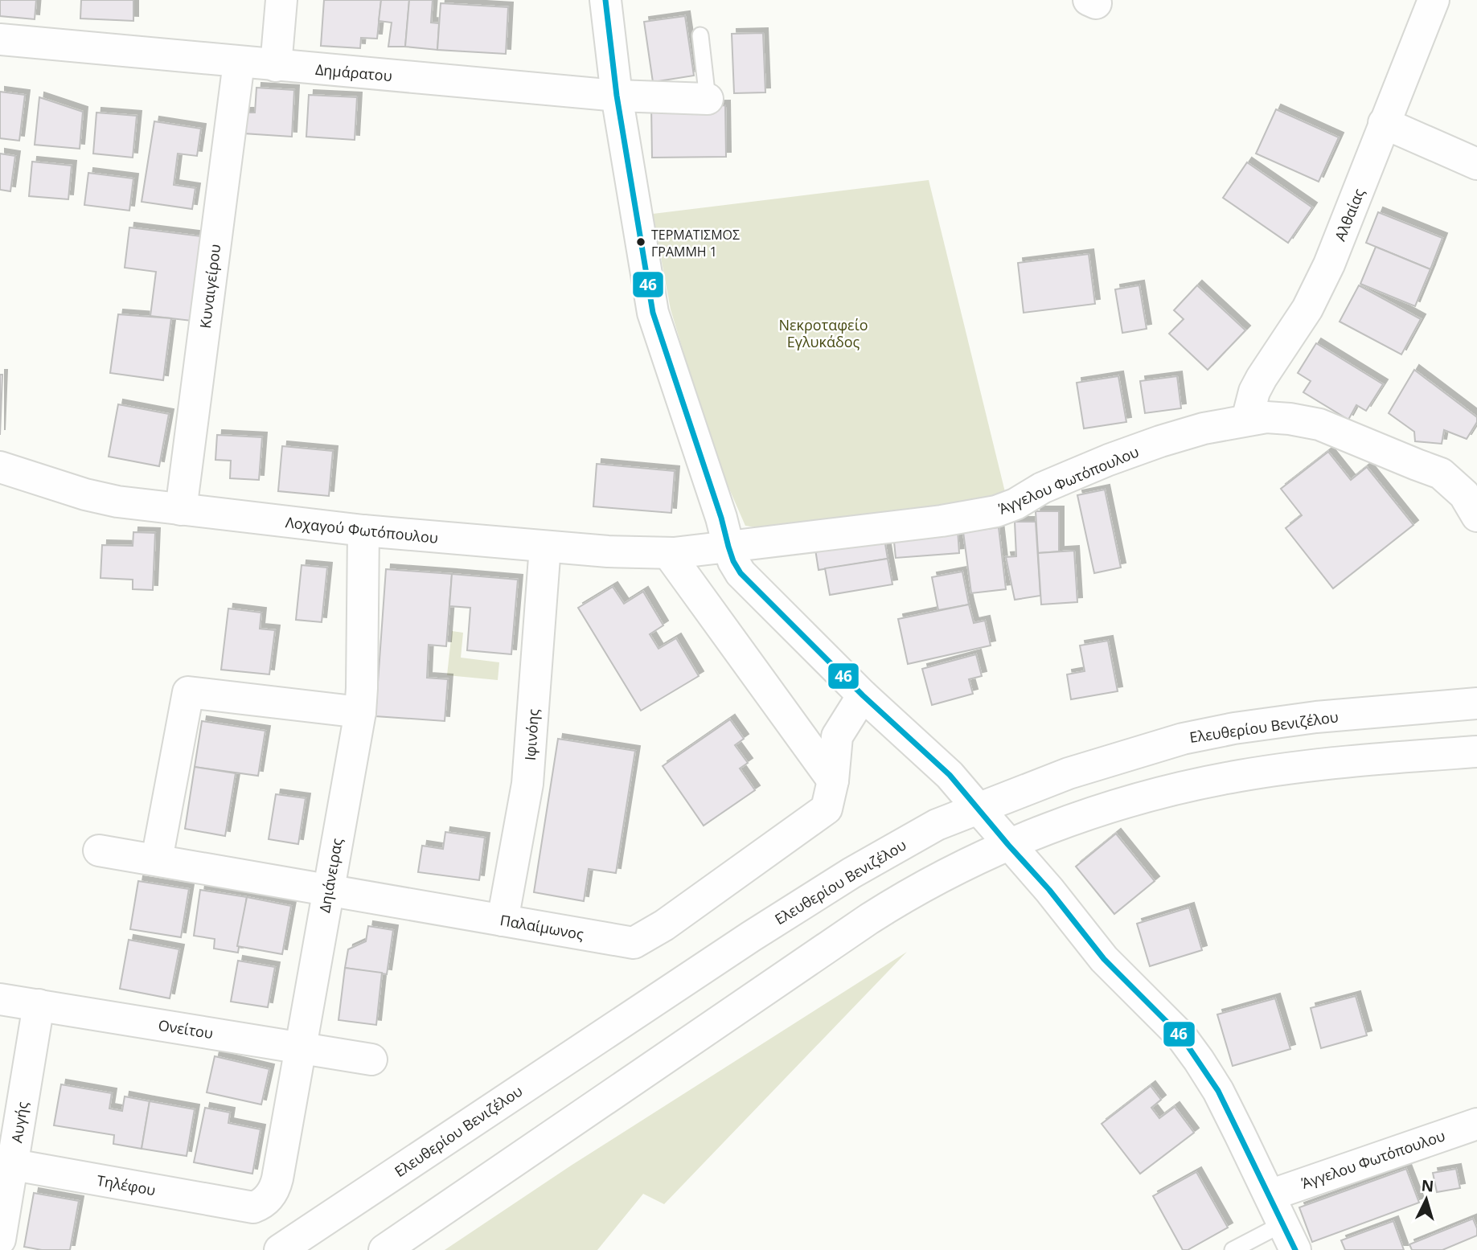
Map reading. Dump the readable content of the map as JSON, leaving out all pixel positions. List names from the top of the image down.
{
  "streets": {
    "street": [
      "Δημάρατου",
      "Αλθαίας",
      "Κυναιγείρου",
      "Άγγελου Φωτόπουλου",
      "Λοχαγού Φωτόπουλου",
      "Ελευθερίου Βενιζέλου",
      "Ιφινόης",
      "Δηιάνειρας",
      "Παλαίμωνος",
      "Ονείτου",
      "Αυγής",
      "Τηλέφου"
    ]
  },
  "crossings": [
    ["Δημάρατου", "Κυναιγείρου"],
    ["Αλθαίας", "Άγγελου Φωτόπουλου"],
    ["Κυναιγείρου", "Λοχαγού Φωτόπουλου"],
    ["Άγγελου Φωτόπουλου", "Λοχαγού Φωτόπουλου"],
    ["Λοχαγού Φωτόπουλου", "Ιφινόης"],
    ["Λοχαγού Φωτόπουλου", "Δηιάνειρας"],
    ["Ιφινόης", "Παλαίμωνος"],
    ["Δηιάνειρας", "Παλαίμωνος"],
    ["Δηιάνειρας", "Ονείτου"],
    ["Δηιάνειρας", "Τηλέφου"],
    ["Ονείτου", "Αυγής"],
    ["Αυγής", "Τηλέφου"]
  ],
  "parks": ["Νεκροταφείο Εγλυκάδος"],
  "places": ["ΤΕΡΜΑΤΙΣΜΟΣ ΓΡΑΜΜΗ 1"],
  "lines": ["transit line 46"],
  "north": "top"
}
